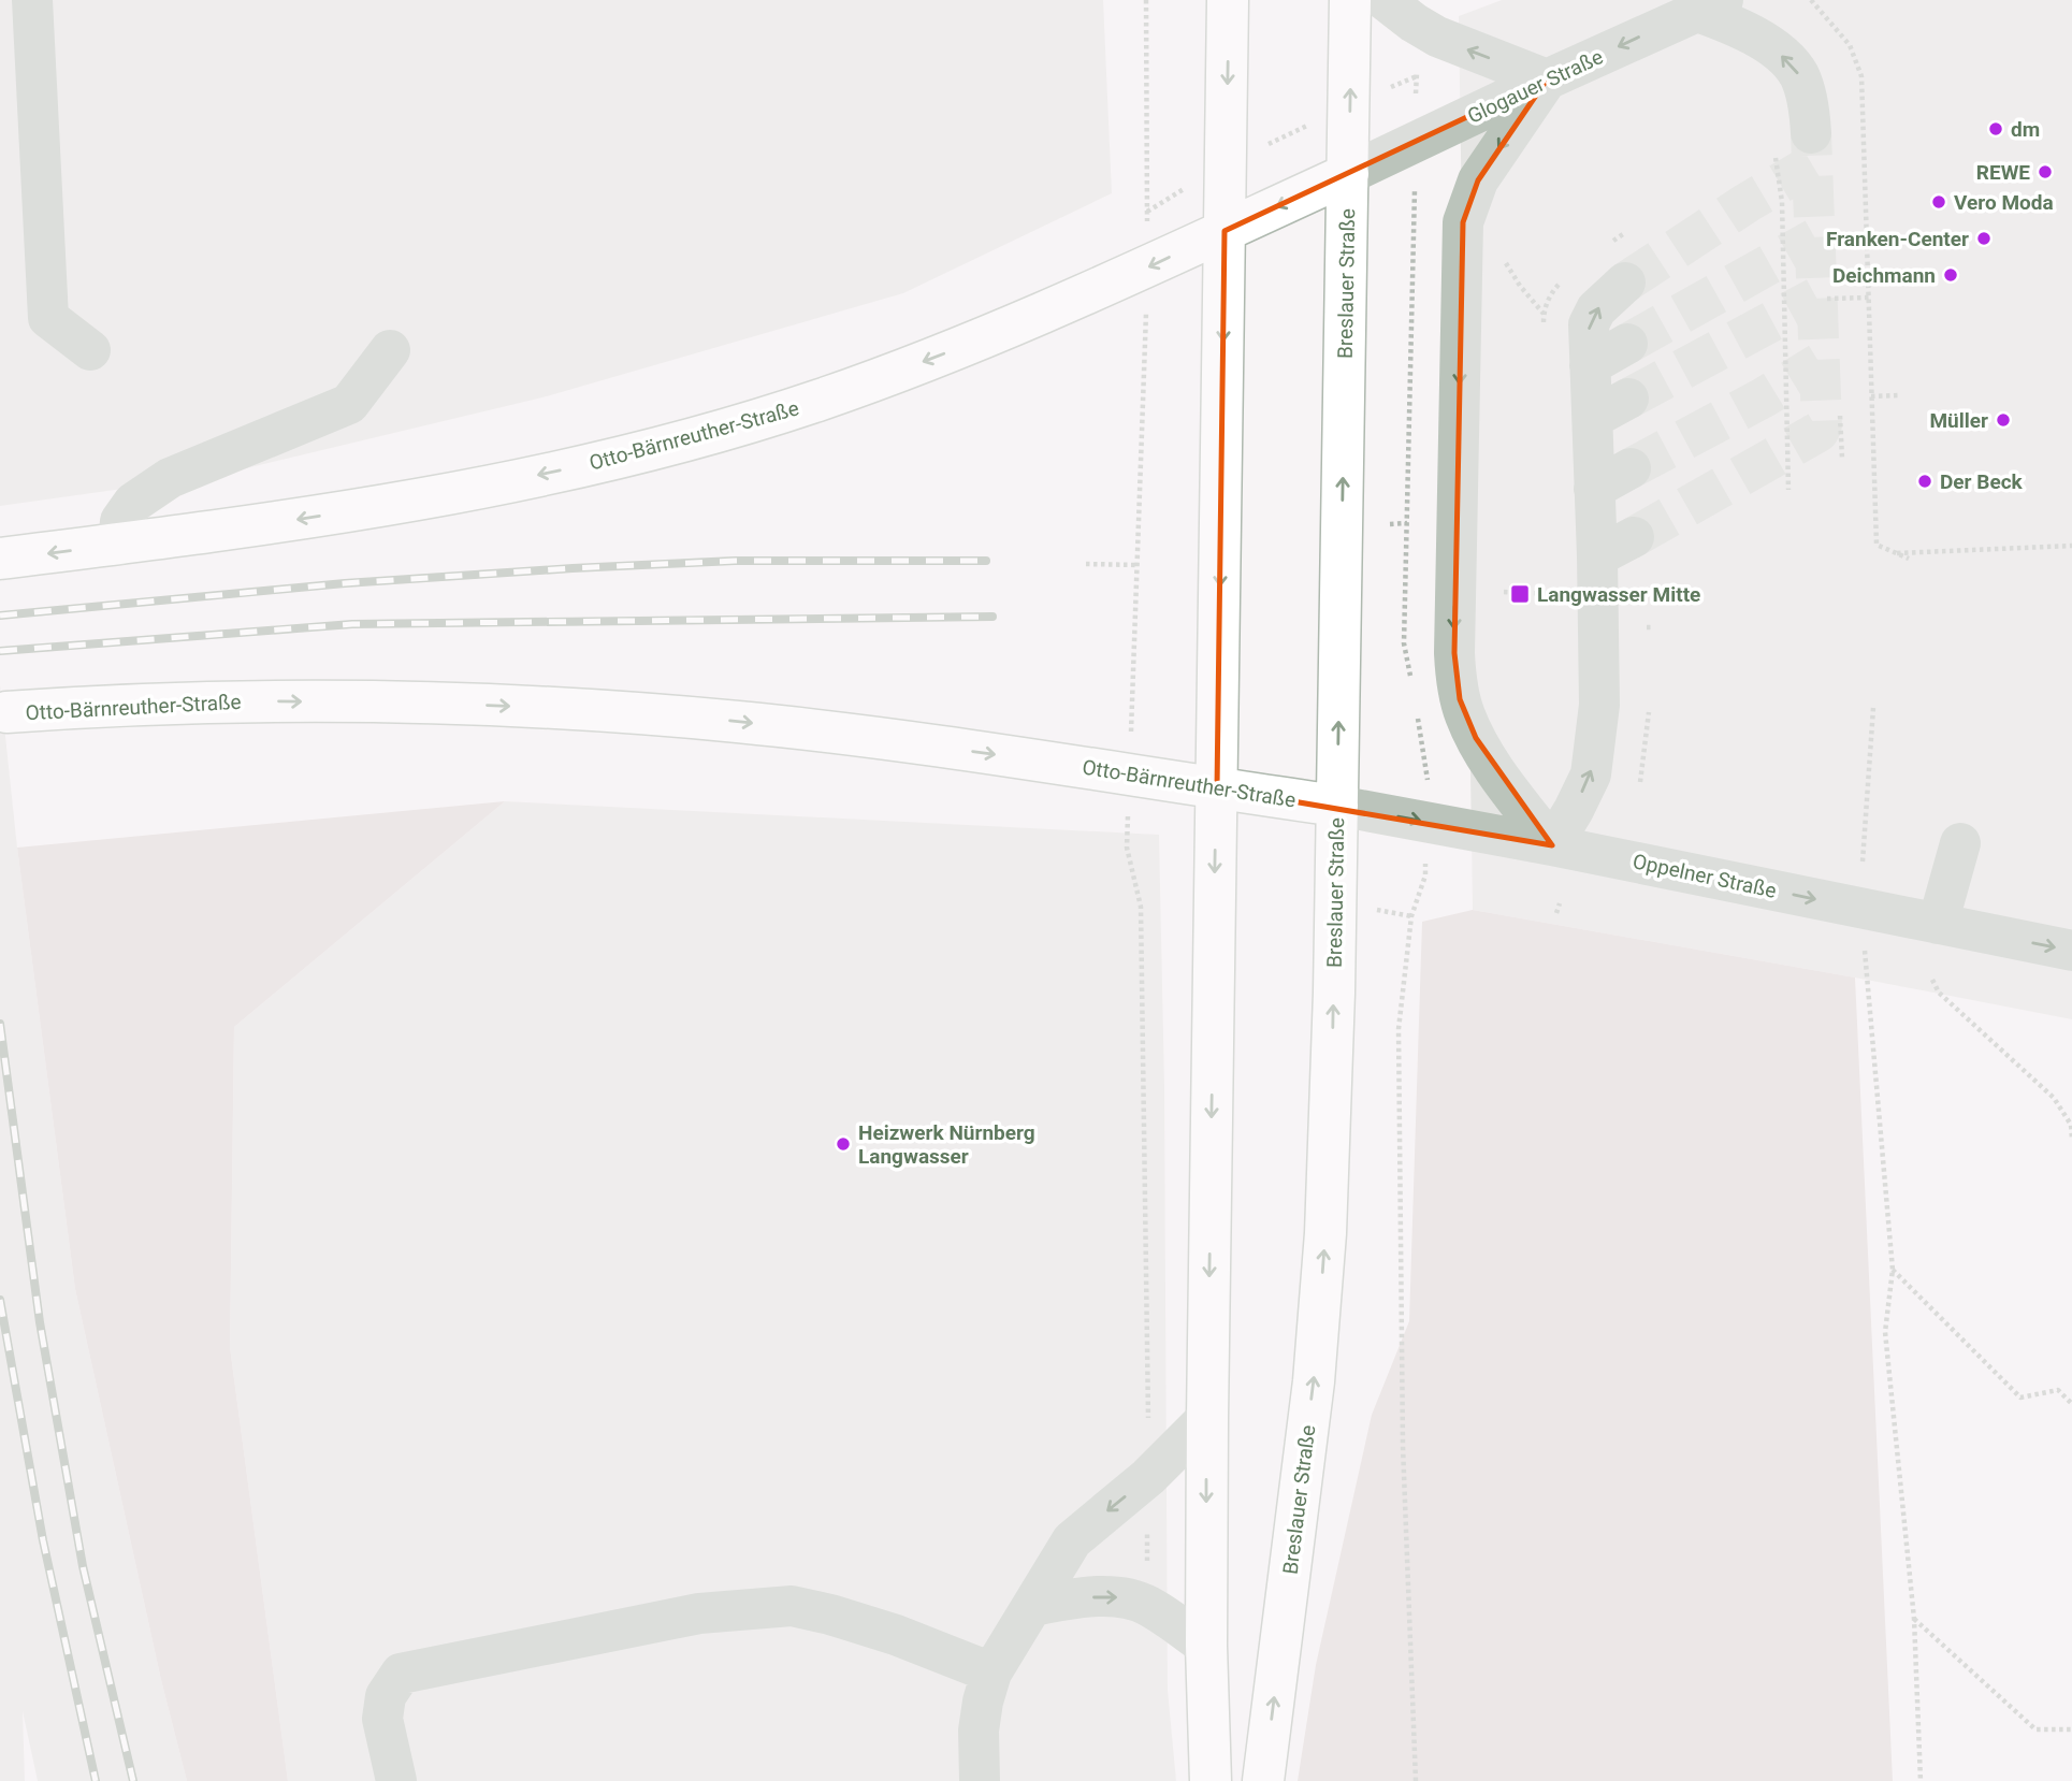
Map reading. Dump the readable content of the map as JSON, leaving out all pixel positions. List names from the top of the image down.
{
  "streets": {
    "main road": ["Breslauer Straße", "Otto-Bärnreuther-Straße"],
    "street": ["Glogauer Straße", "Oppelner Straße"]
  },
  "crossings": [
    ["Glogauer Straße", "Breslauer Straße"],
    ["Glogauer Straße", "Otto-Bärnreuther-Straße"],
    ["Breslauer Straße", "Otto-Bärnreuther-Straße"],
    ["Breslauer Straße", "Oppelner Straße"],
    ["Otto-Bärnreuther-Straße", "Oppelner Straße"]
  ],
  "one_way": ["Glogauer Straße", "Oppelner Straße"],
  "places": {
    "other": [
      "dm",
      "REWE",
      "Vero Moda",
      "Franken-Center",
      "Deichmann",
      "Müller",
      "Der Beck",
      "Heizwerk Nürnberg Langwasser"
    ],
    "transit": ["Langwasser Mitte"]
  }
}
